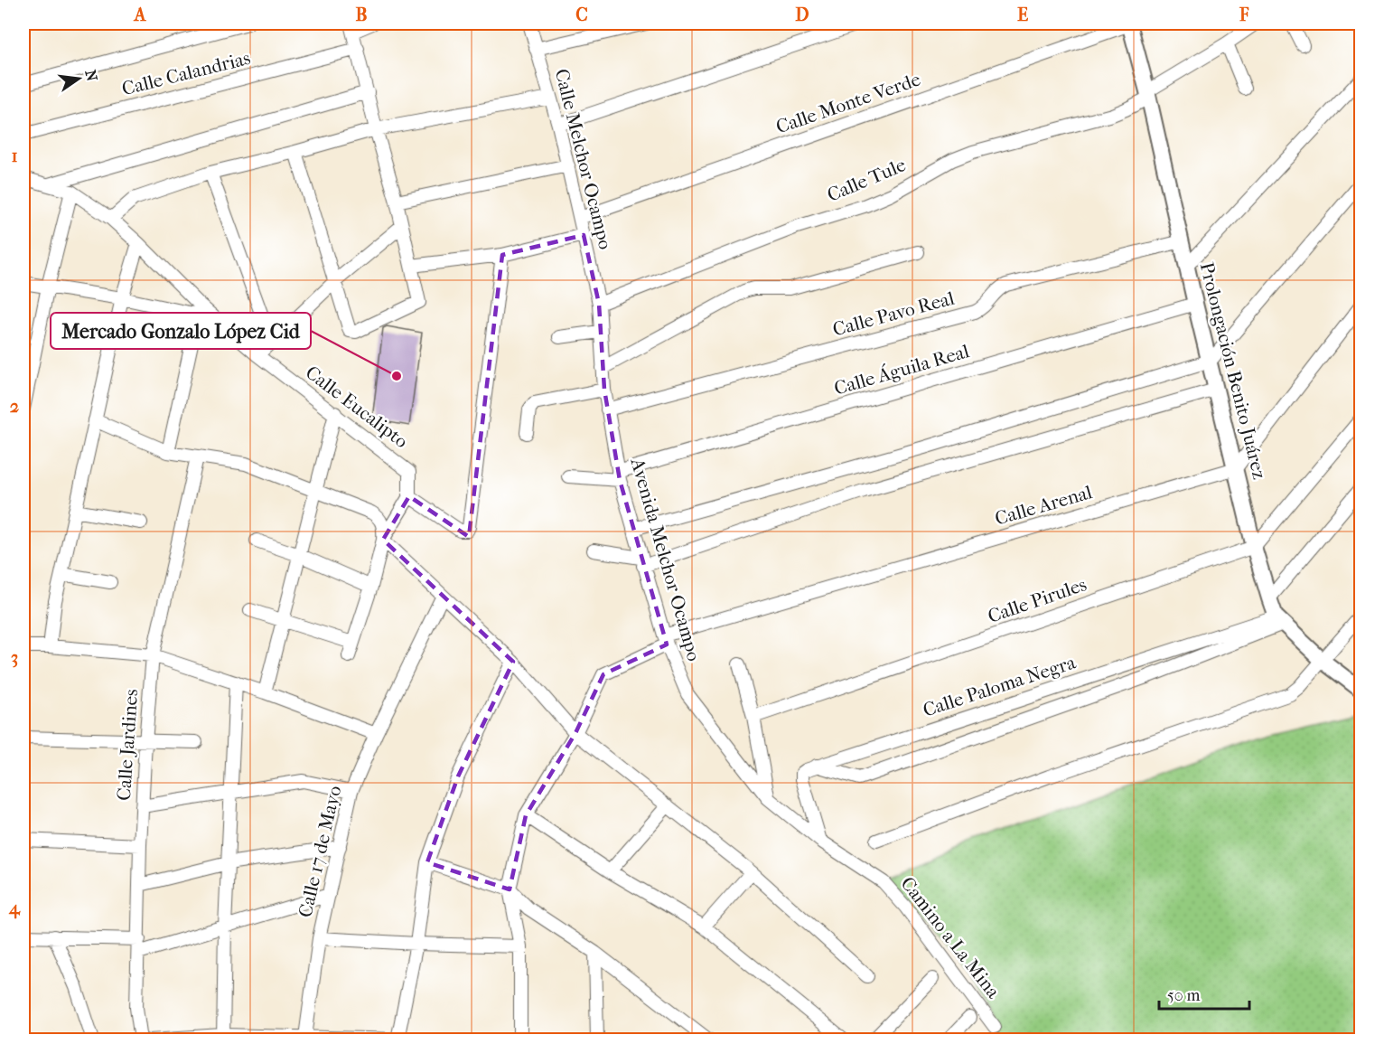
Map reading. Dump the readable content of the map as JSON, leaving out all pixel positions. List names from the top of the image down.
{
  "streets": {
    "main road": ["Prolongación Benito Juárez"],
    "street": [
      "Calle Calandrias",
      "Calle Monte Verde",
      "Calle Melchor Ocampo",
      "Calle Tule",
      "Calle Pavo Real",
      "Calle Águila Real",
      "Calle Eucalipto",
      "Calle Arenal",
      "Avenida Melchor Ocampo",
      "Calle Pirules",
      "Calle Paloma Negra",
      "Calle Jardines",
      "Calle 17 de Mayo",
      "Camino a La Mina"
    ]
  },
  "crossings": [
    ["Calle Monte Verde", "Calle Melchor Ocampo"],
    ["Calle Monte Verde", "Prolongación Benito Juárez"],
    ["Calle Melchor Ocampo", "Calle Tule"],
    ["Calle Melchor Ocampo", "Avenida Melchor Ocampo"],
    ["Calle Tule", "Prolongación Benito Juárez"],
    ["Calle Tule", "Avenida Melchor Ocampo"],
    ["Calle Pavo Real", "Prolongación Benito Juárez"],
    ["Calle Pavo Real", "Avenida Melchor Ocampo"],
    ["Calle Águila Real", "Prolongación Benito Juárez"],
    ["Calle Águila Real", "Avenida Melchor Ocampo"],
    ["Prolongación Benito Juárez", "Calle Arenal"],
    ["Prolongación Benito Juárez", "Calle Pirules"],
    ["Prolongación Benito Juárez", "Calle Paloma Negra"],
    ["Calle Arenal", "Avenida Melchor Ocampo"],
    ["Avenida Melchor Ocampo", "Camino a La Mina"]
  ],
  "places": ["Mercado Gonzalo López Cid"],
  "scale_bar": "50 m",
  "north": "right",
  "grid": {
    "columns": [
      "A",
      "B",
      "C",
      "D",
      "E",
      "F"
    ],
    "rows": [
      "1",
      "2",
      "3",
      "4"
    ]
  }
}
